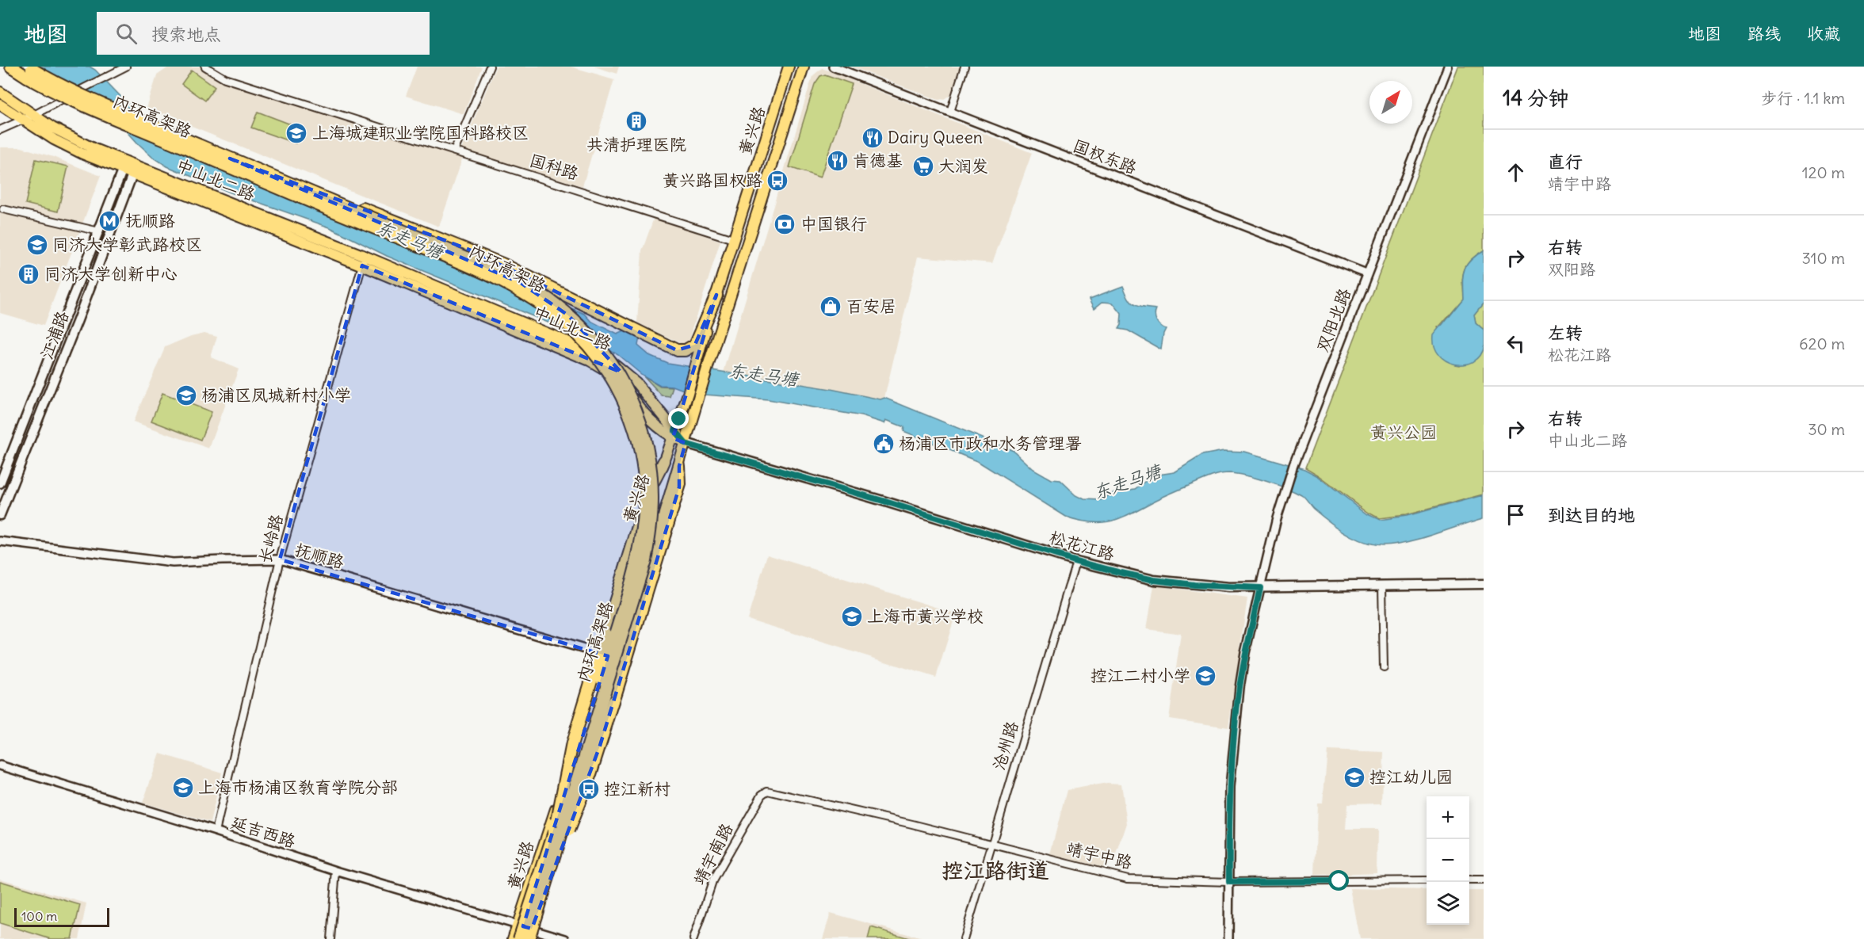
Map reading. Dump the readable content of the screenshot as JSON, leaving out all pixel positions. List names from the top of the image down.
{
  "streets": {
    "highway": ["内环高架路"],
    "main road": [
      "黄兴路",
      "中山北二路",
      "江浦路",
      "松花江路"
    ],
    "street": [
      "国权东路",
      "国科路",
      "双阳北路",
      "长岭路",
      "抚顺路",
      "沧州路",
      "延吉西路",
      "靖宇南路",
      "靖宇中路"
    ]
  },
  "crossings": [
    ["黄兴路", "国科路"],
    ["黄兴路", "中山北二路"],
    ["黄兴路", "松花江路"],
    ["黄兴路", "抚顺路"],
    ["黄兴路", "延吉西路"],
    ["国权东路", "双阳北路"],
    ["中山北二路", "江浦路"],
    ["中山北二路", "长岭路"],
    ["中山北二路", "松花江路"],
    ["双阳北路", "松花江路"],
    ["双阳北路", "靖宇中路"],
    ["长岭路", "抚顺路"],
    ["长岭路", "延吉西路"],
    ["松花江路", "沧州路"],
    ["沧州路", "靖宇中路"],
    ["靖宇南路", "靖宇中路"]
  ],
  "districts": ["控江路街道"],
  "water": ["东走马塘"],
  "parks": ["黄兴公园"],
  "places": {
    "building": ["共清护理医院", "同济大学创新中心"],
    "school or university": [
      "上海城建职业学院国科路校区",
      "同济大学彰武路校区",
      "杨浦区凤城新村小学",
      "上海市黄兴学校",
      "控江二村小学",
      "控江幼儿园",
      "上海市杨浦区教育学院分部"
    ],
    "restaurant": ["Dairy Queen", "肯德基"],
    "supermarket": ["大润发"],
    "bus stop": ["黄兴路国权路", "控江新村"],
    "metro station": ["抚顺路"],
    "bank": ["中国银行"],
    "shop": ["百安居"],
    "public building": ["杨浦区市政和水务管理署"]
  },
  "scale_bar": "100 m",
  "north": "top right",
  "page": {
    "header": "地图",
    "search": "搜索地点",
    "nav": ["地图", "路线", "收藏"],
    "heading": ["14 分钟", "步行 · 1.1 km"],
    "list": [
      ["直行", "靖宇中路", "120 m"],
      ["右转", "双阳路", "310 m"],
      ["左转", "松花江路", "620 m"],
      ["右转", "中山北二路", "30 m"],
      "到达目的地"
    ],
    "map_buttons": ["+", "−"],
    "scale": "100 m"
  }
}
